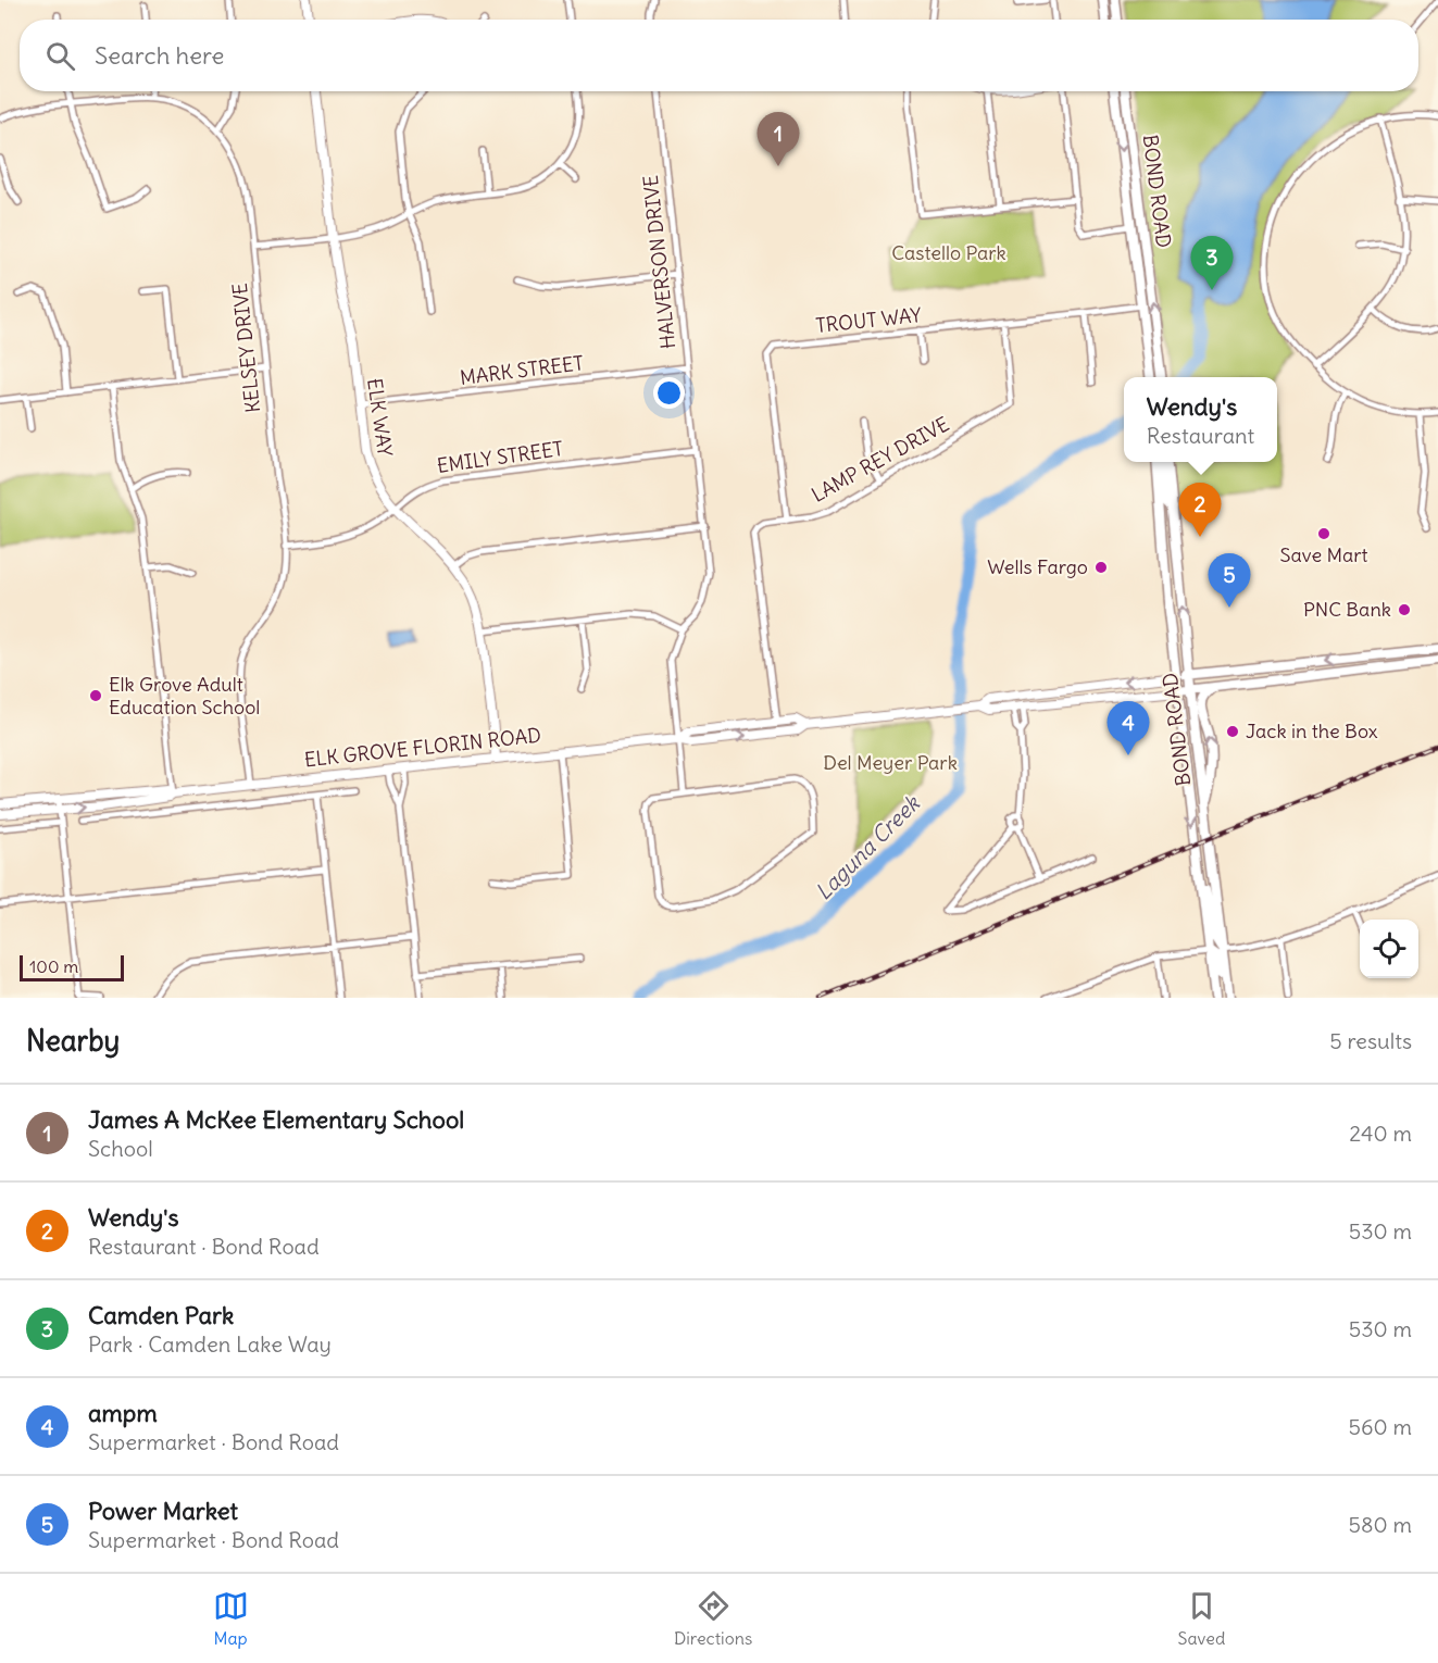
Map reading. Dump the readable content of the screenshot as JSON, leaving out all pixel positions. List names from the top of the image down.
{
  "streets": {
    "main road": ["BOND ROAD", "ELK WAY", "ELK GROVE FLORIN ROAD"],
    "street": [
      "HALVERSON DRIVE",
      "TROUT WAY",
      "KELSEY DRIVE",
      "MARK STREET",
      "EMILY STREET",
      "LAMP REY DRIVE"
    ]
  },
  "crossings": [
    ["BOND ROAD", "TROUT WAY"],
    ["BOND ROAD", "ELK GROVE FLORIN ROAD"],
    ["HALVERSON DRIVE", "MARK STREET"],
    ["HALVERSON DRIVE", "EMILY STREET"],
    ["HALVERSON DRIVE", "ELK GROVE FLORIN ROAD"],
    ["TROUT WAY", "LAMP REY DRIVE"],
    ["KELSEY DRIVE", "EMILY STREET"],
    ["KELSEY DRIVE", "ELK GROVE FLORIN ROAD"],
    ["MARK STREET", "ELK WAY"],
    ["ELK WAY", "EMILY STREET"],
    ["ELK WAY", "ELK GROVE FLORIN ROAD"],
    ["LAMP REY DRIVE", "ELK GROVE FLORIN ROAD"]
  ],
  "water": ["Laguna Creek"],
  "parks": ["Castello Park", "Del Meyer Park"],
  "places": [
    "Save Mart",
    "Wells Fargo",
    "PNC Bank",
    "Elk Grove Adult Education School",
    "Jack in the Box"
  ],
  "scale_bar": "100 m",
  "page": {
    "search": "Search here",
    "pins": [
      "1",
      "3",
      "2",
      "5",
      "4"
    ],
    "popup": ["Wendy's", "Restaurant"],
    "scale": "100 m",
    "heading": ["Nearby", "5 results"],
    "list": [
      {
        "mark": "1",
        "name": "James A McKee Elementary School",
        "note": "School",
        "value": "240 m"
      },
      {
        "mark": "2",
        "name": "Wendy's",
        "note": "Restaurant · Bond Road",
        "value": "530 m"
      },
      {
        "mark": "3",
        "name": "Camden Park",
        "note": "Park · Camden Lake Way",
        "value": "530 m"
      },
      {
        "mark": "4",
        "name": "ampm",
        "note": "Supermarket · Bond Road",
        "value": "560 m"
      },
      {
        "mark": "5",
        "name": "Power Market",
        "note": "Supermarket · Bond Road",
        "value": "580 m"
      }
    ],
    "nav": ["Map", "Directions", "Saved"]
  }
}
